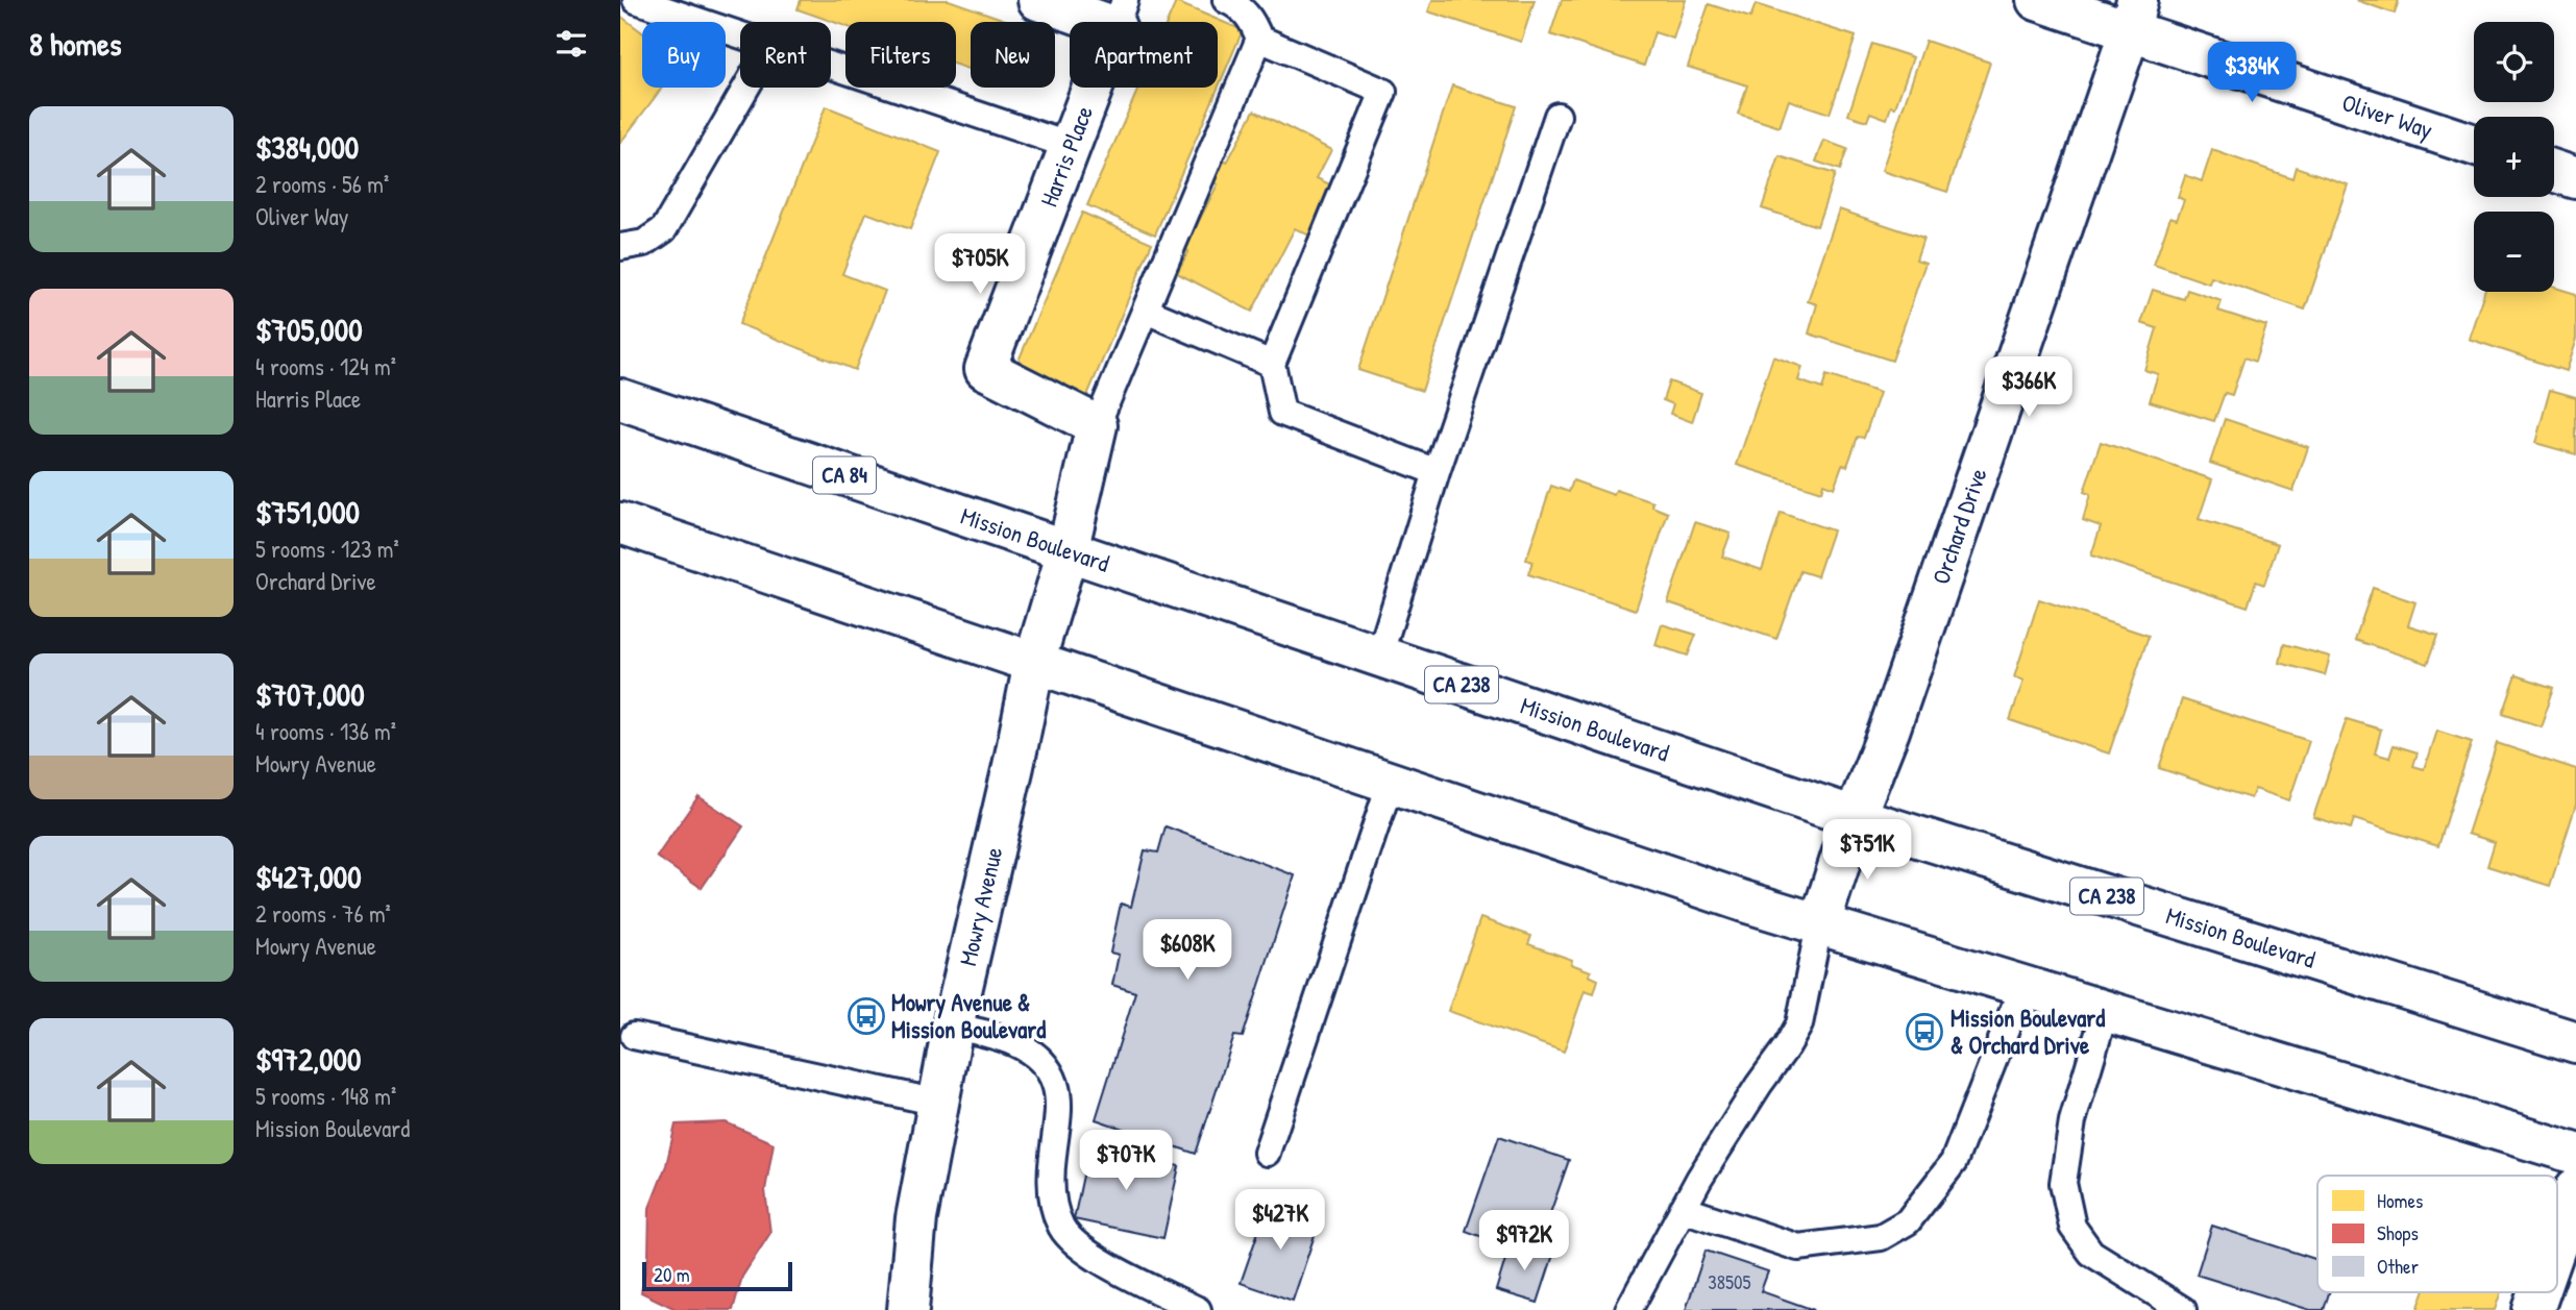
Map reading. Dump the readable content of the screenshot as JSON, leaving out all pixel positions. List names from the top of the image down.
{
  "streets": {
    "main road": [
      "Oliver Way",
      "Harris Place",
      "CA 84",
      "Orchard Drive",
      "Mission Boulevard",
      "CA 238",
      "Mowry Avenue"
    ]
  },
  "crossings": [
    ["Oliver Way", "Orchard Drive"],
    ["Orchard Drive", "Mission Boulevard"],
    ["Mission Boulevard", "Mowry Avenue"]
  ],
  "places": {
    "bus stop": ["Mowry Avenue & Mission Boulevard", "Mission Boulevard & Orchard Drive"]
  },
  "house_numbers": ["38505"],
  "legend": ["Homes", "Shops", "Other"],
  "scale_bar": "20 m",
  "page": {
    "heading": "8 homes",
    "map_buttons": ["+", "−"],
    "chip": [
      "Buy",
      "Rent",
      "Filters",
      "New",
      "Apartment"
    ],
    "price": [
      "$384K",
      "$705K",
      "$366K",
      "$751K",
      "$608K",
      "$707K",
      "$427K",
      "$972K"
    ],
    "list": [
      {
        "name": "$384,000",
        "note": "2 rooms · 56 m² · Oliver Way"
      },
      {
        "name": "$705,000",
        "note": "4 rooms · 124 m² · Harris Place"
      },
      {
        "name": "$751,000",
        "note": "5 rooms · 123 m² · Orchard Drive"
      },
      {
        "name": "$707,000",
        "note": "4 rooms · 136 m² · Mowry Avenue"
      },
      {
        "name": "$427,000",
        "note": "2 rooms · 76 m² · Mowry Avenue"
      },
      {
        "name": "$972,000",
        "note": "5 rooms · 148 m² · Mission Boulevard"
      }
    ],
    "scale": "20 m"
  }
}
